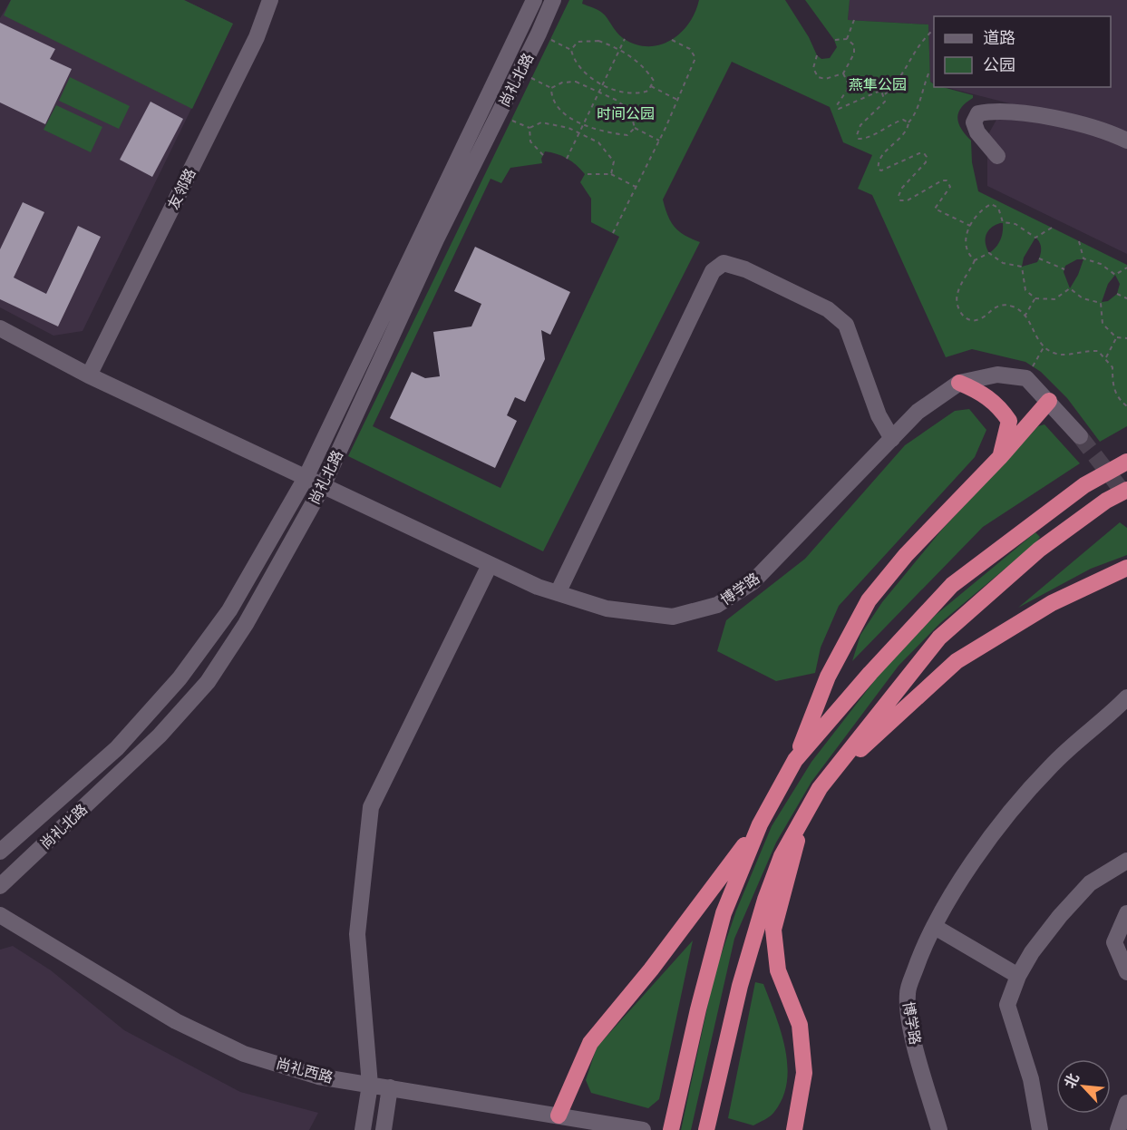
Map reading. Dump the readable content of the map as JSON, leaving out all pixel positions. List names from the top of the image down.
{
  "streets": {
    "street": [
      "尚礼北路",
      "友邻路",
      "博学路",
      "尚礼西路"
    ]
  },
  "crossings": [
    ["尚礼北路", "博学路"]
  ],
  "parks": ["燕隼公园", "时间公园"],
  "legend": ["道路", "公园"],
  "north": "top left"
}
